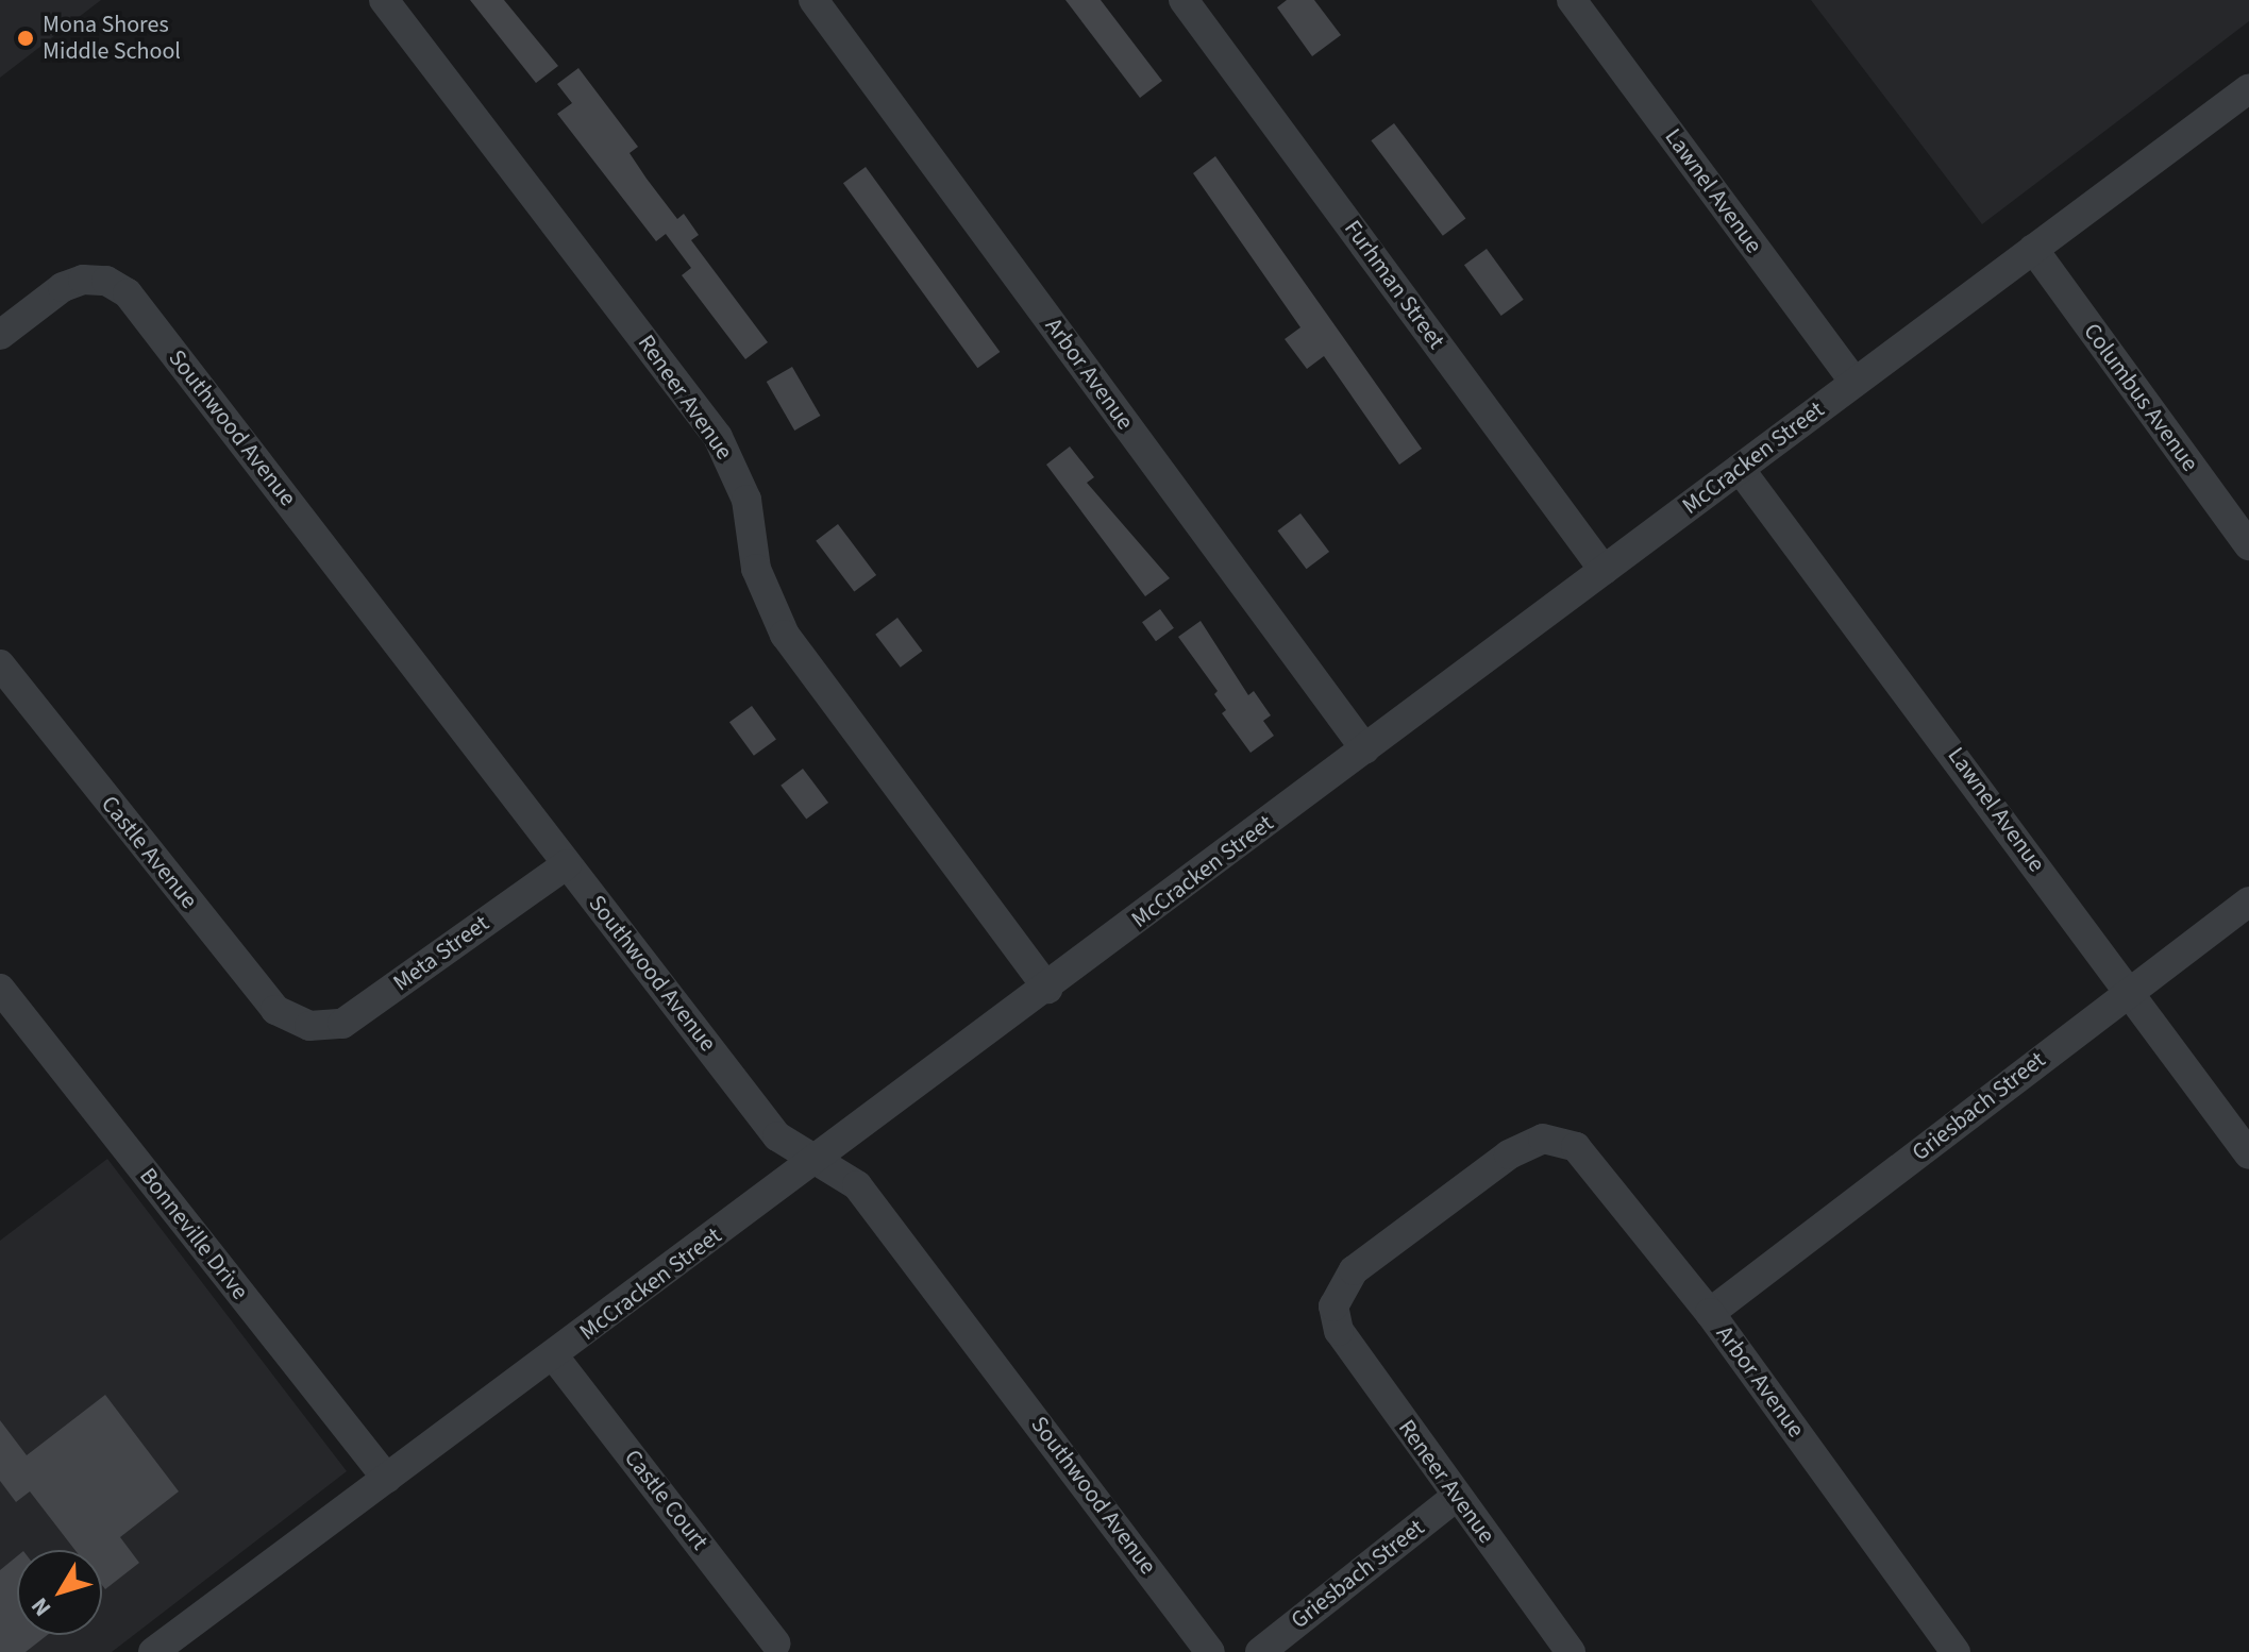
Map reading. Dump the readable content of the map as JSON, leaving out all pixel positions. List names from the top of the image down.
{
  "streets": {
    "street": [
      "Lawnel Avenue",
      "Furhman Street",
      "Arbor Avenue",
      "Reneer Avenue",
      "Columbus Avenue",
      "Southwood Avenue",
      "McCracken Street",
      "Castle Avenue",
      "Meta Street",
      "Griesbach Street",
      "Bonneville Drive",
      "Castle Court"
    ]
  },
  "crossings": [
    ["Lawnel Avenue", "McCracken Street"],
    ["Lawnel Avenue", "Griesbach Street"],
    ["Furhman Street", "McCracken Street"],
    ["Arbor Avenue", "Reneer Avenue"],
    ["Arbor Avenue", "McCracken Street"],
    ["Arbor Avenue", "Griesbach Street"],
    ["Reneer Avenue", "McCracken Street"],
    ["Reneer Avenue", "Griesbach Street"],
    ["Columbus Avenue", "McCracken Street"],
    ["Southwood Avenue", "McCracken Street"],
    ["Southwood Avenue", "Meta Street"],
    ["McCracken Street", "Bonneville Drive"],
    ["McCracken Street", "Castle Court"],
    ["Castle Avenue", "Meta Street"]
  ],
  "places": ["Mona Shores Middle School"],
  "north": "bottom left"
}
